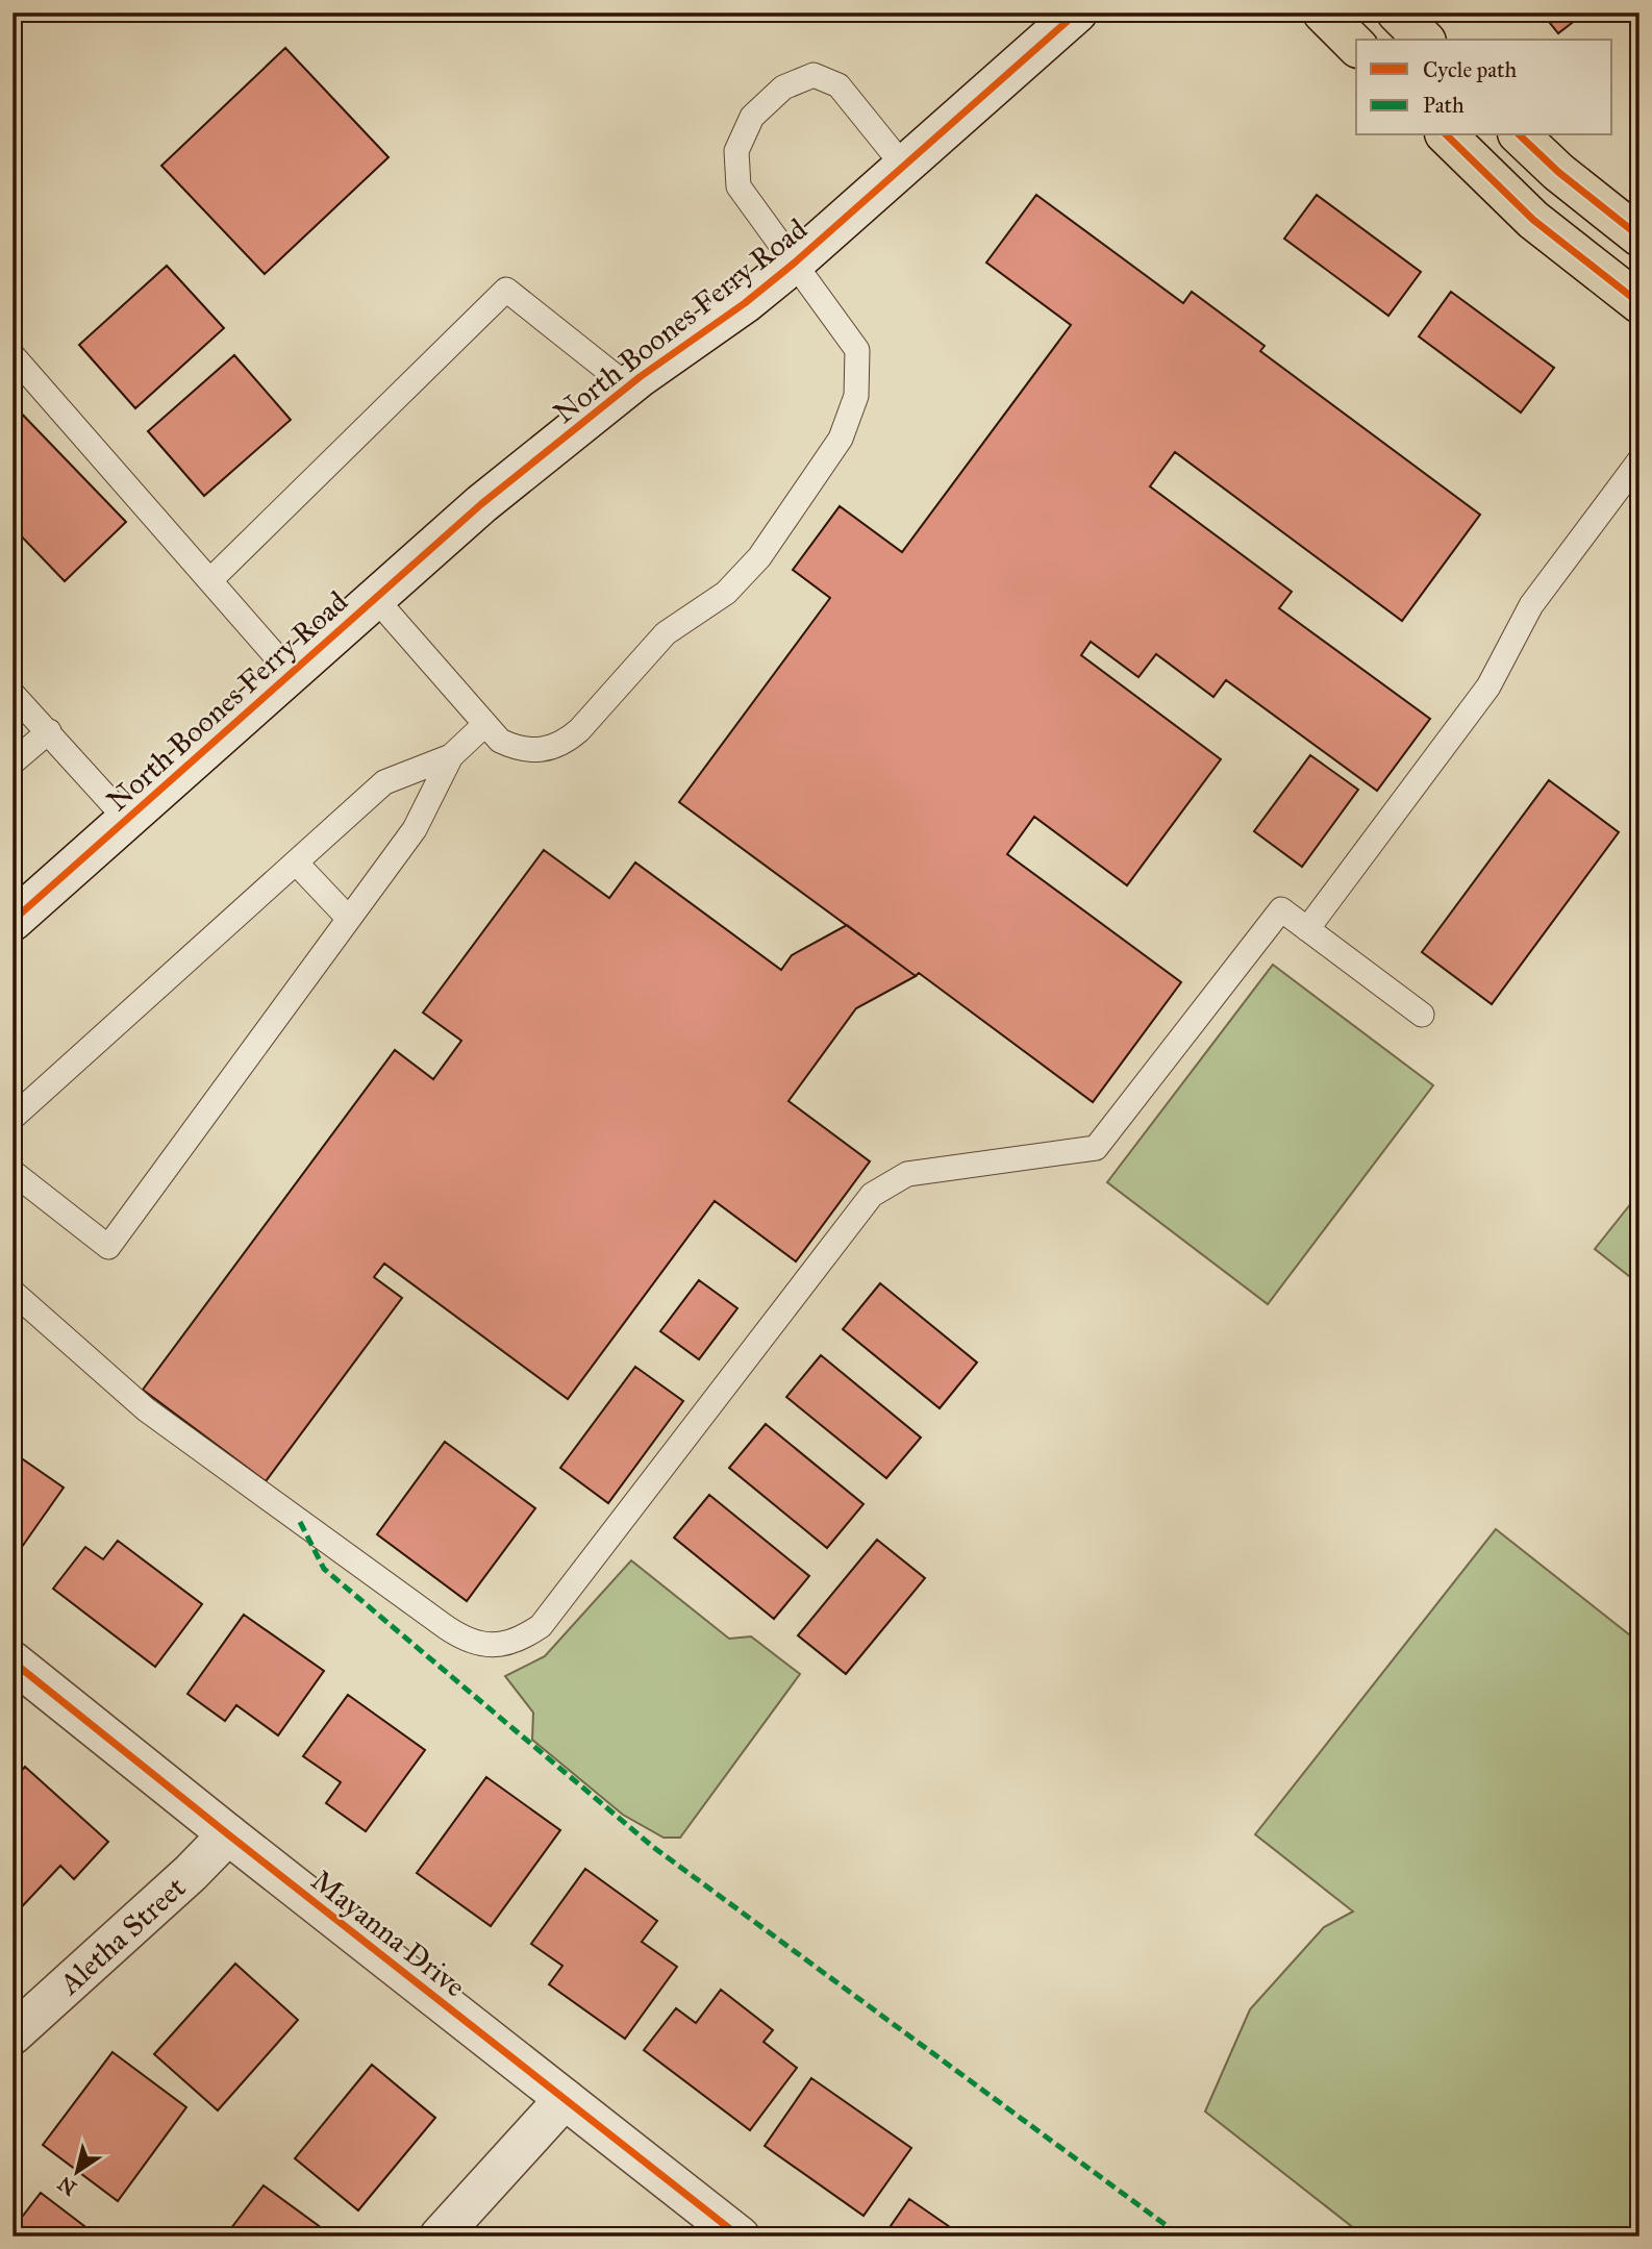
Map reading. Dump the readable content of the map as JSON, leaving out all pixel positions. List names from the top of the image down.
{
  "streets": {
    "main road": ["North Boones Ferry Road", "Mayanna Drive", "Aletha Street"]
  },
  "crossings": [
    ["Mayanna Drive", "Aletha Street"]
  ],
  "legend": ["Cycle path", "Path"],
  "north": "bottom left"
}
